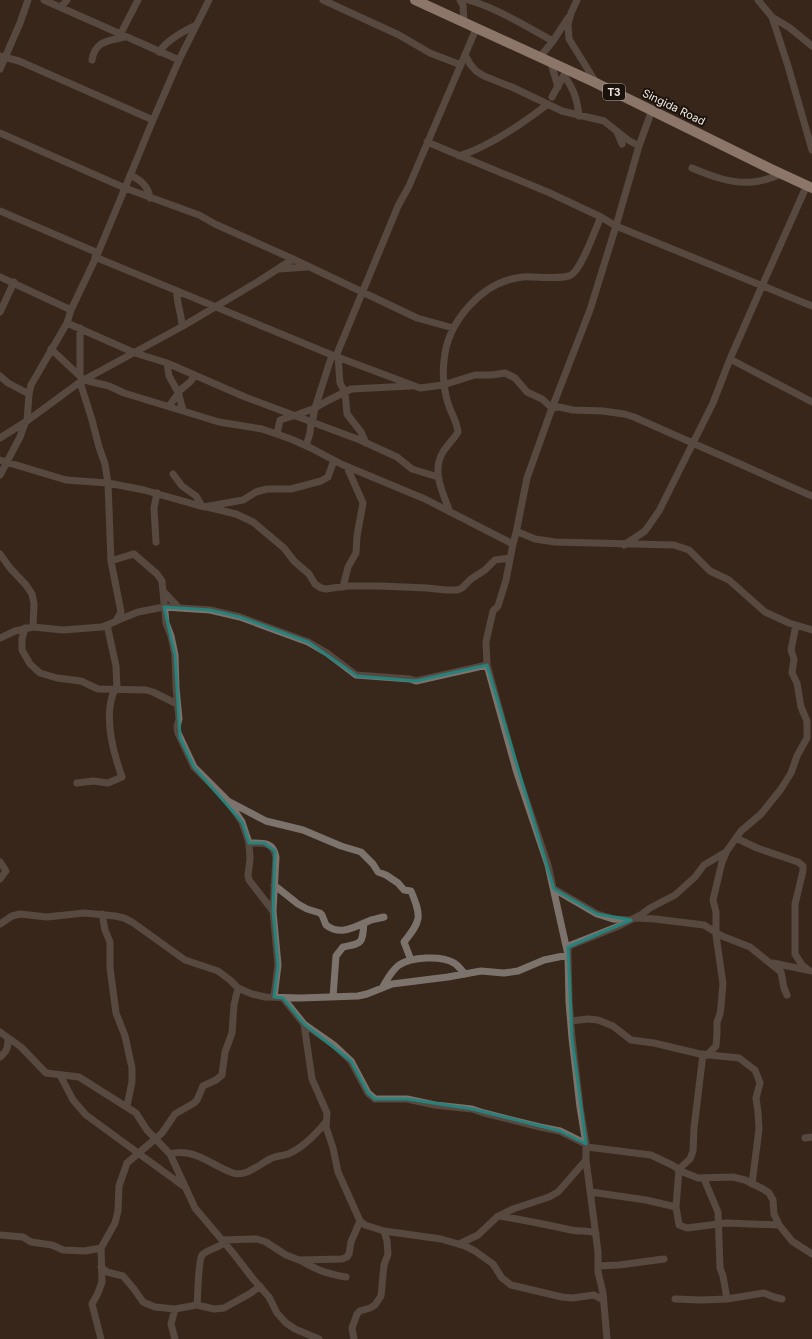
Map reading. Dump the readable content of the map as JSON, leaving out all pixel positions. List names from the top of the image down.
{
  "streets": {
    "highway": ["T3", "Singida Road"]
  }
}
